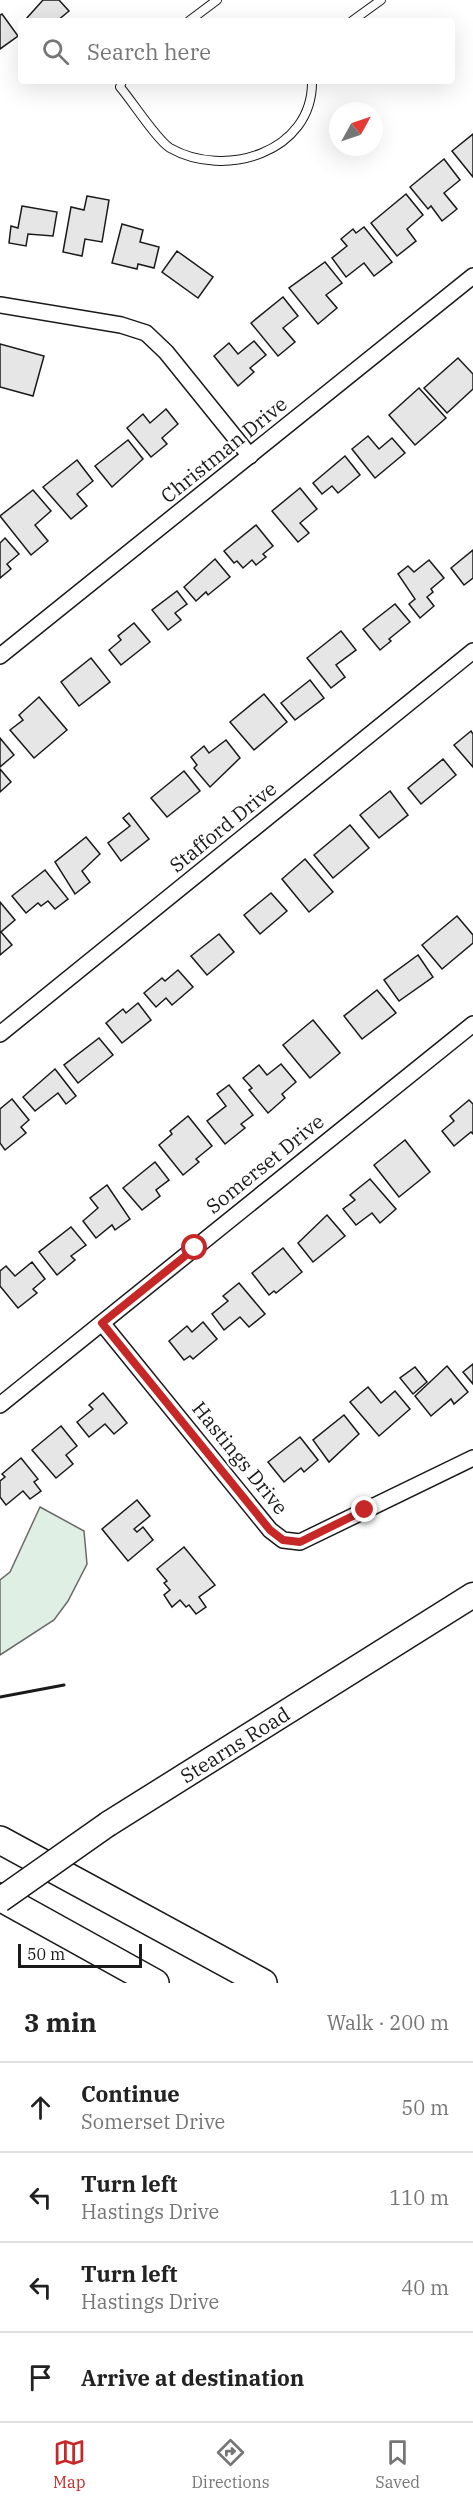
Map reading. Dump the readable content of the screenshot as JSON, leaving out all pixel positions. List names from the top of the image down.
{
  "streets": {
    "main road": ["Stearns Road"],
    "street": [
      "Christman Drive",
      "Stafford Drive",
      "Somerset Drive",
      "Hastings Drive"
    ]
  },
  "crossings": [
    ["Somerset Drive", "Hastings Drive"]
  ],
  "scale_bar": "50 m",
  "north": "top right",
  "page": {
    "search": "Search here",
    "scale": "50 m",
    "heading": ["3 min", "Walk · 200 m"],
    "list": [
      ["Continue", "Somerset Drive", "50 m"],
      ["Turn left", "Hastings Drive", "110 m"],
      ["Turn left", "Hastings Drive", "40 m"],
      "Arrive at destination"
    ],
    "nav": ["Map", "Directions", "Saved"]
  }
}
